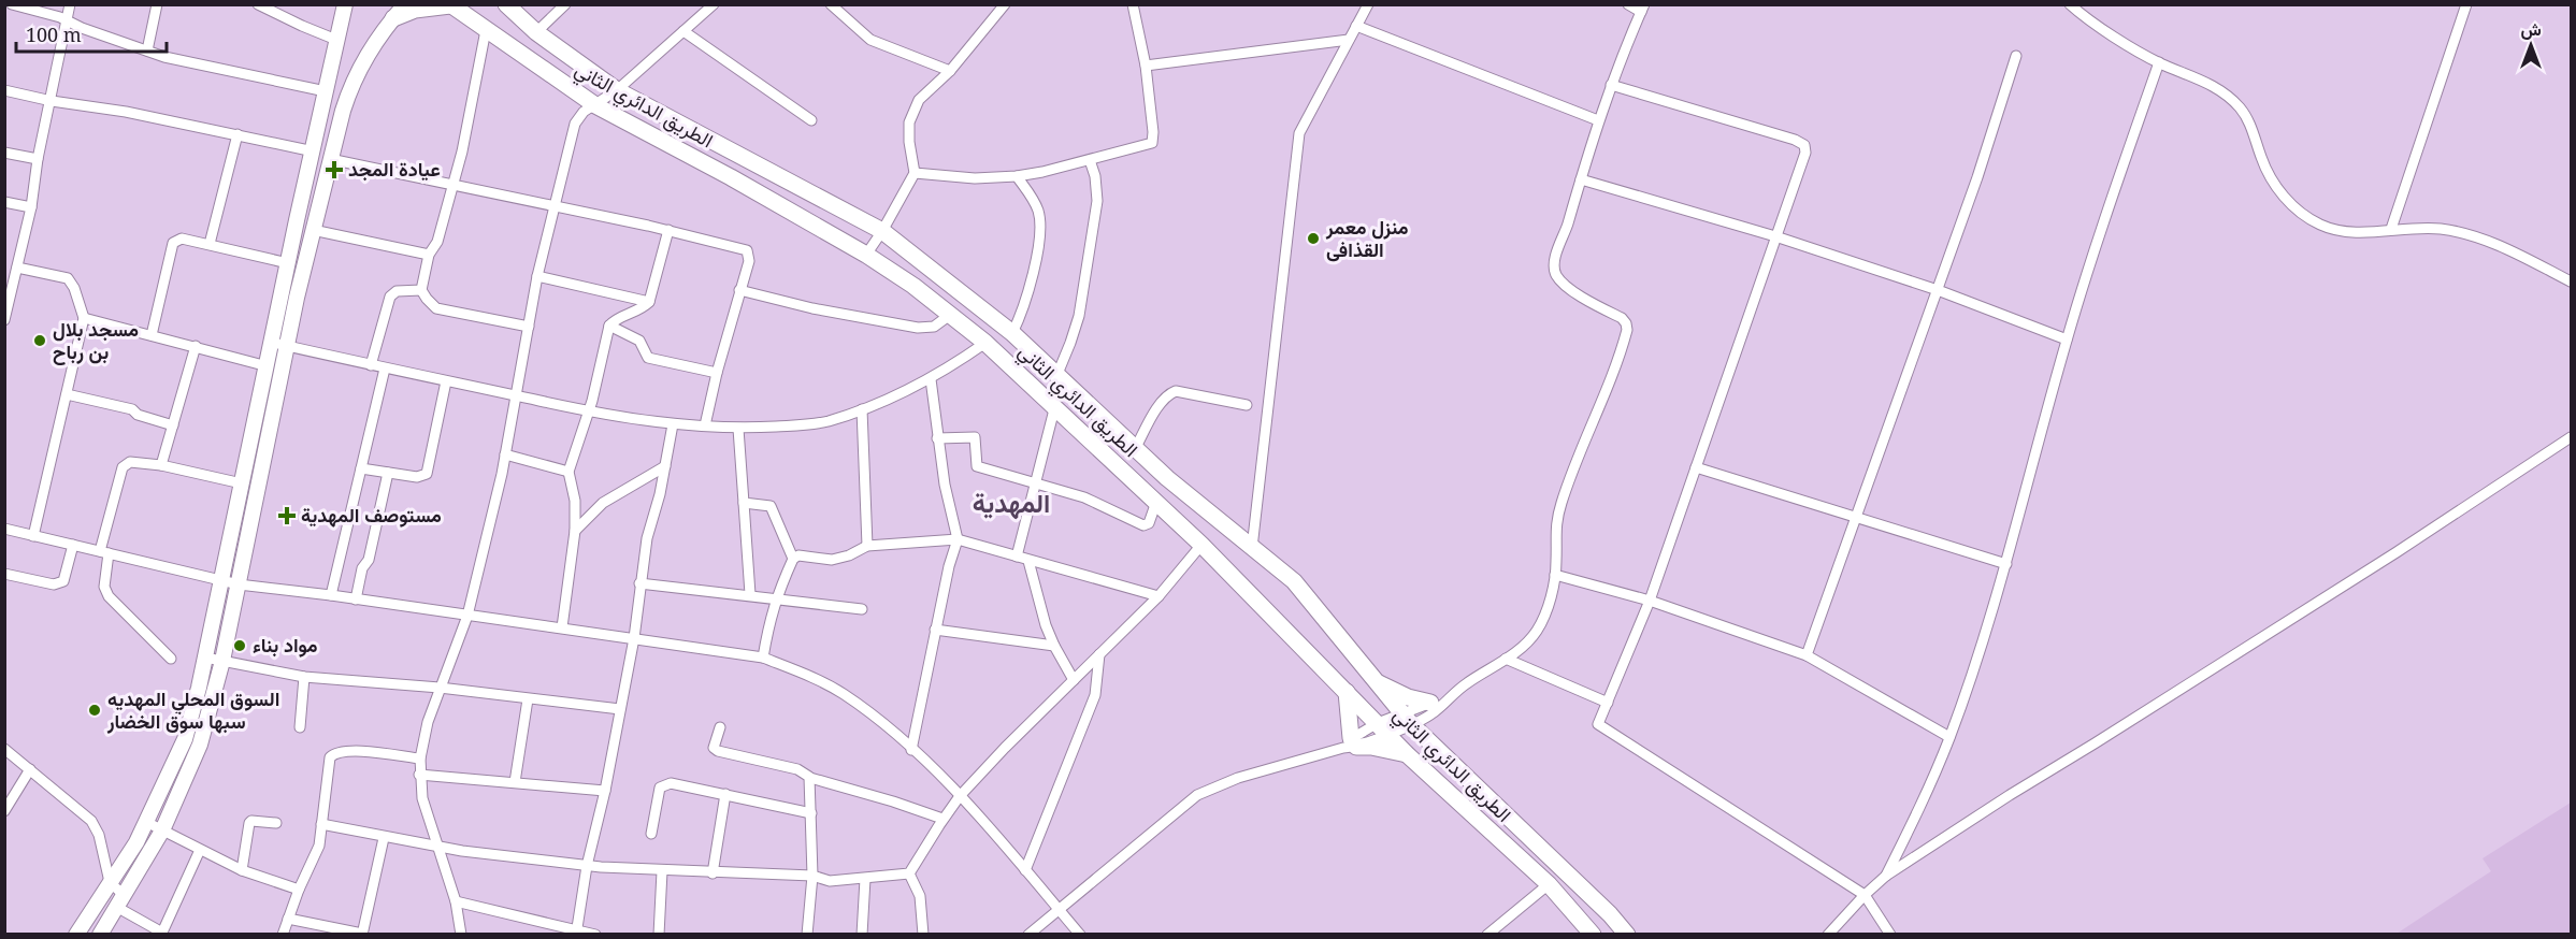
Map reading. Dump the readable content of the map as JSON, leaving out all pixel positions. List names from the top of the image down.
{
  "streets": {
    "main road": ["الطريق الدائري الثاني"]
  },
  "districts": ["المهدية"],
  "places": {
    "health": ["عيادة المجد", "مستوصف المهدية"],
    "other": [
      "منزل معمر القذافى",
      "مسجد بلال بن رباح",
      "مواد بناء",
      "السوق المحلي المهديه سبها سوق الخضار"
    ]
  },
  "scale_bar": "100 m",
  "north": "top"
}
